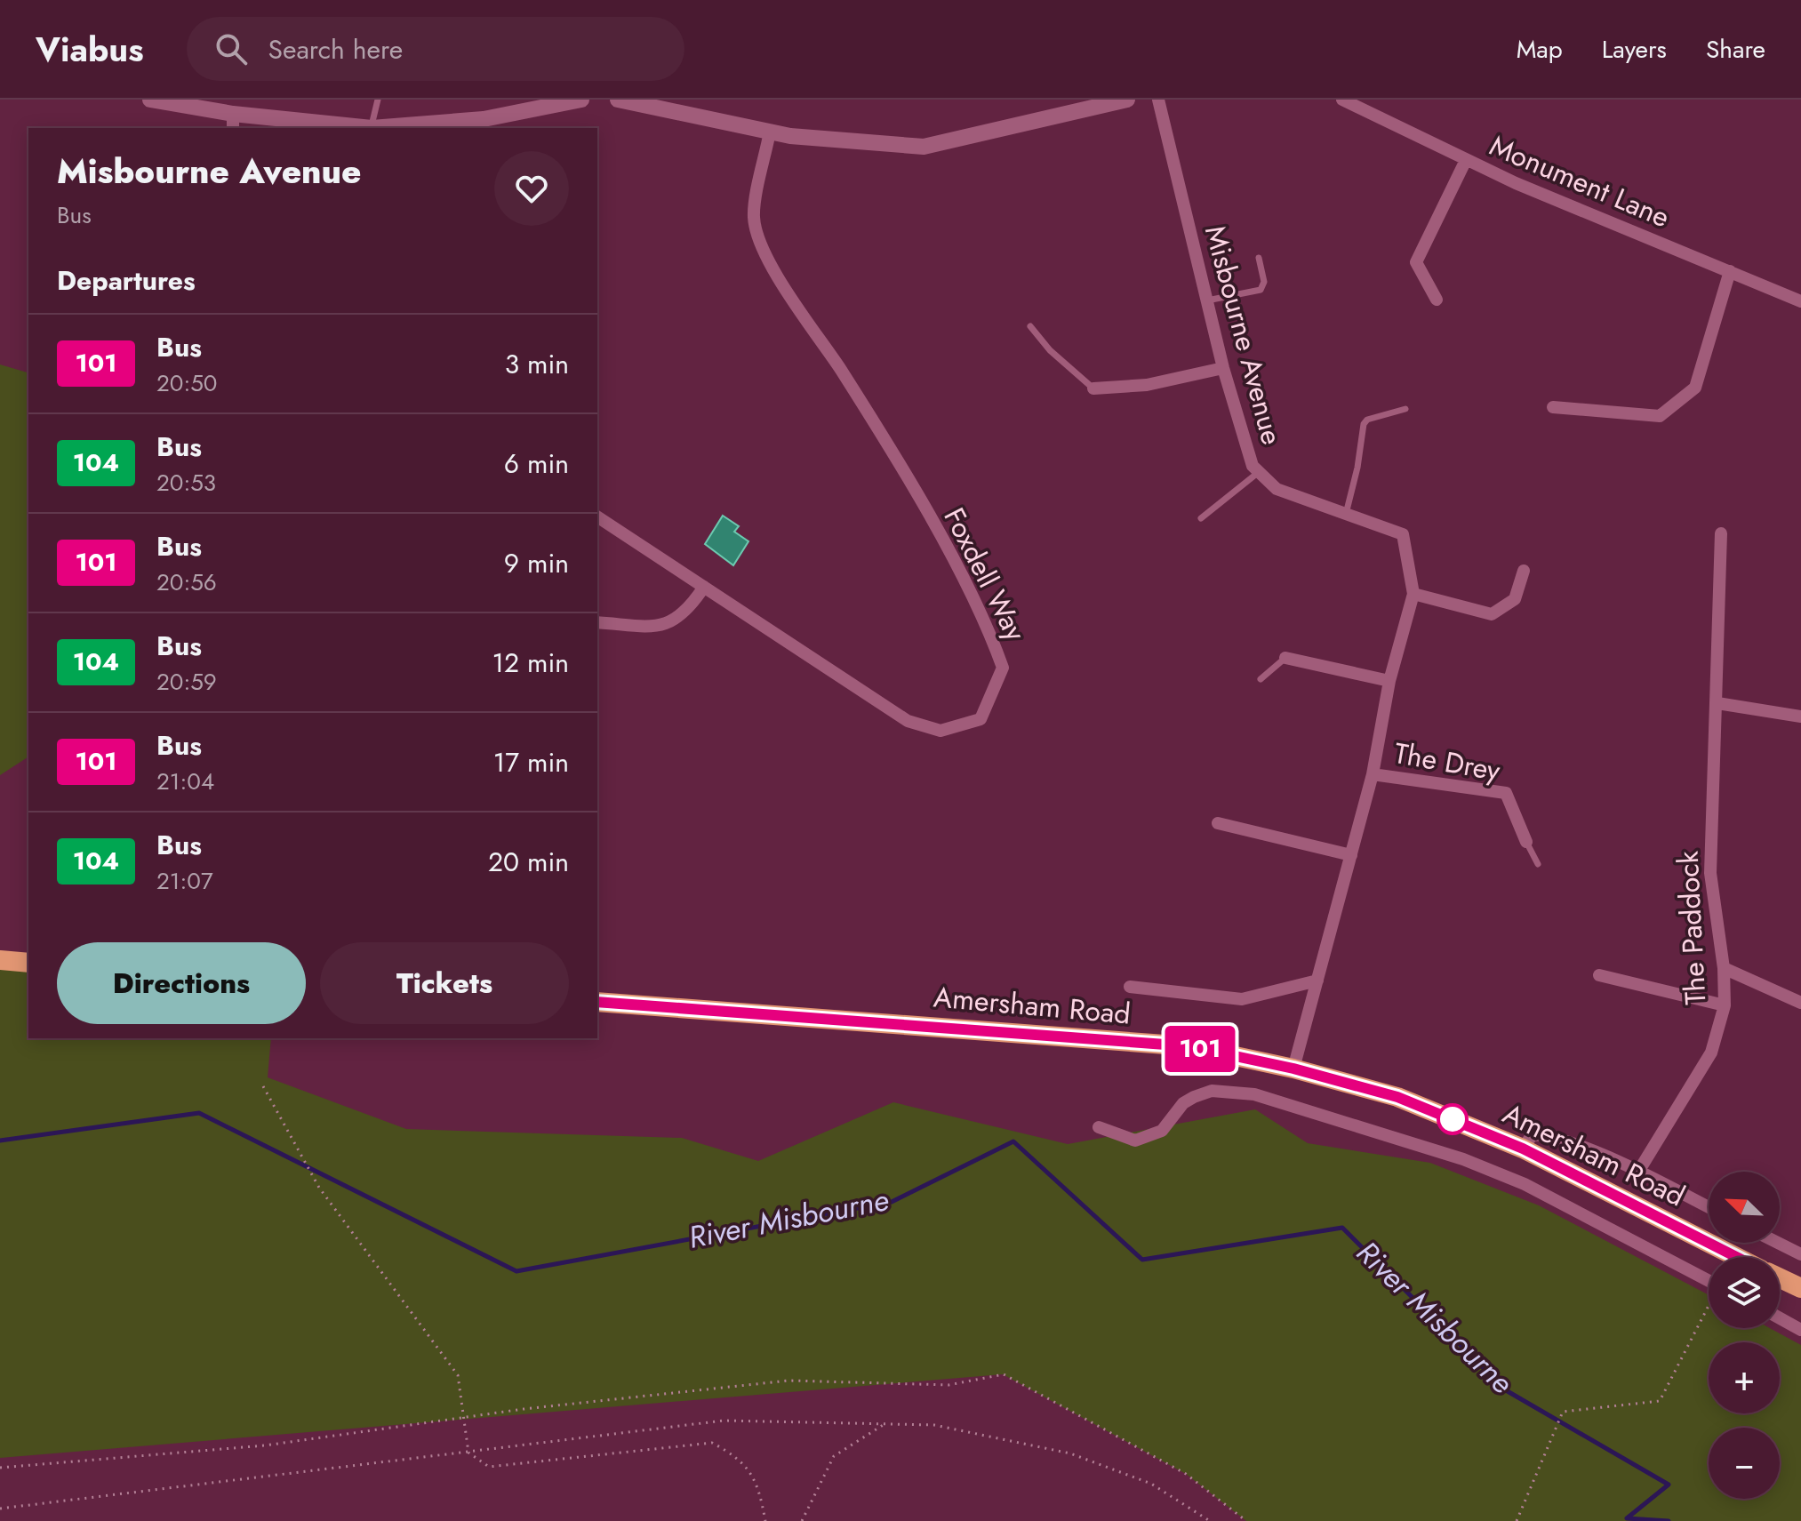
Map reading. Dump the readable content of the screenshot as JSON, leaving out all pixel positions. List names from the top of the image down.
{
  "streets": {
    "highway": ["Amersham Road"],
    "street": [
      "Monument Lane",
      "Misbourne Avenue",
      "Foxdell Way",
      "The Drey",
      "The Paddock"
    ]
  },
  "crossings": [
    ["Misbourne Avenue", "The Drey"],
    ["Misbourne Avenue", "Amersham Road"]
  ],
  "water": ["River Misbourne"],
  "lines": ["bus line 101"],
  "north": "top left",
  "page": {
    "header": "Viabus",
    "search": "Search here",
    "nav": ["Map", "Layers", "Share"],
    "on_map": "101",
    "heading": [
      ["Misbourne Avenue", "Bus"],
      "Departures"
    ],
    "list": [
      {
        "mark": "101",
        "name": "Bus",
        "note": "20:50",
        "value": "3 min"
      },
      {
        "mark": "104",
        "name": "Bus",
        "note": "20:53",
        "value": "6 min"
      },
      {
        "mark": "101",
        "name": "Bus",
        "note": "20:56",
        "value": "9 min"
      },
      {
        "mark": "104",
        "name": "Bus",
        "note": "20:59",
        "value": "12 min"
      },
      {
        "mark": "101",
        "name": "Bus",
        "note": "21:04",
        "value": "17 min"
      },
      {
        "mark": "104",
        "name": "Bus",
        "note": "21:07",
        "value": "20 min"
      }
    ],
    "buttons": ["Directions", "Tickets"],
    "map_buttons": ["+", "−"]
  }
}
